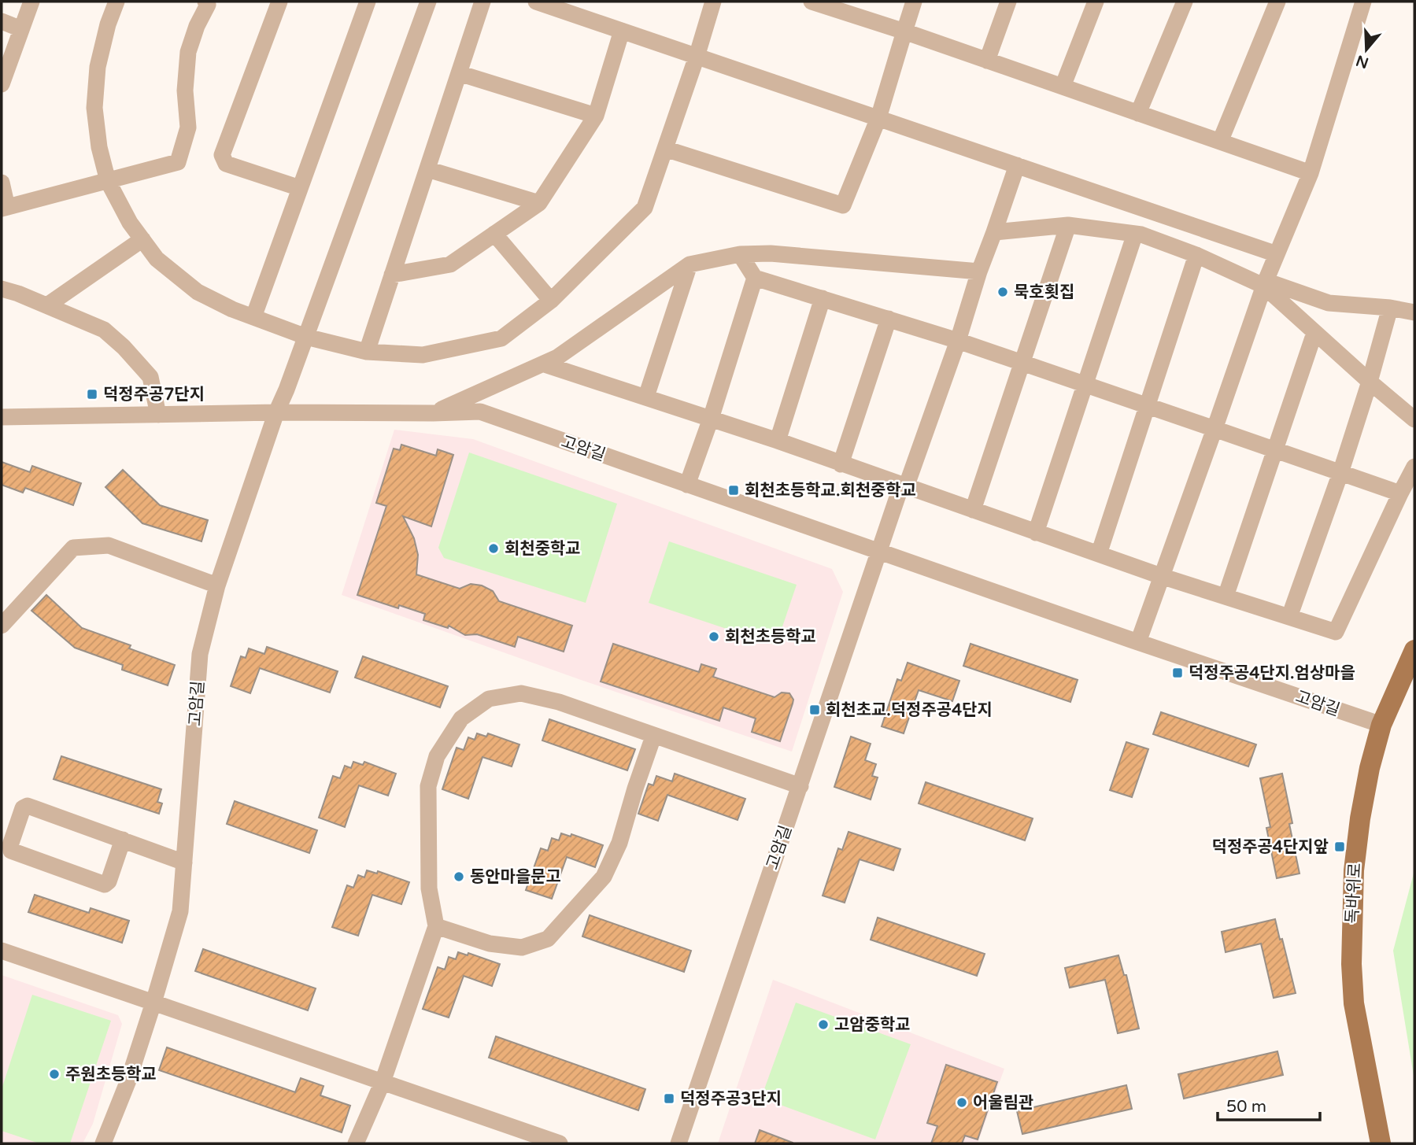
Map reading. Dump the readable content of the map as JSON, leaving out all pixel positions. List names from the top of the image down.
{
  "streets": {
    "main road": ["독바위로"],
    "street": ["고암길"]
  },
  "crossings": [
    ["고암길", "독바위로"]
  ],
  "places": {
    "other": [
      "묵호횟집",
      "회천중학교",
      "회천초등학교",
      "동안마을문고",
      "고암중학교",
      "주원초등학교",
      "어울림관"
    ],
    "transit": [
      "덕정주공7단지",
      "회천초등학교.회천중학교",
      "덕정주공4단지.엄상마을",
      "회천초교.덕정주공4단지",
      "덕정주공4단지앞",
      "덕정주공3단지"
    ]
  },
  "scale_bar": "50 m",
  "north": "bottom"
}
